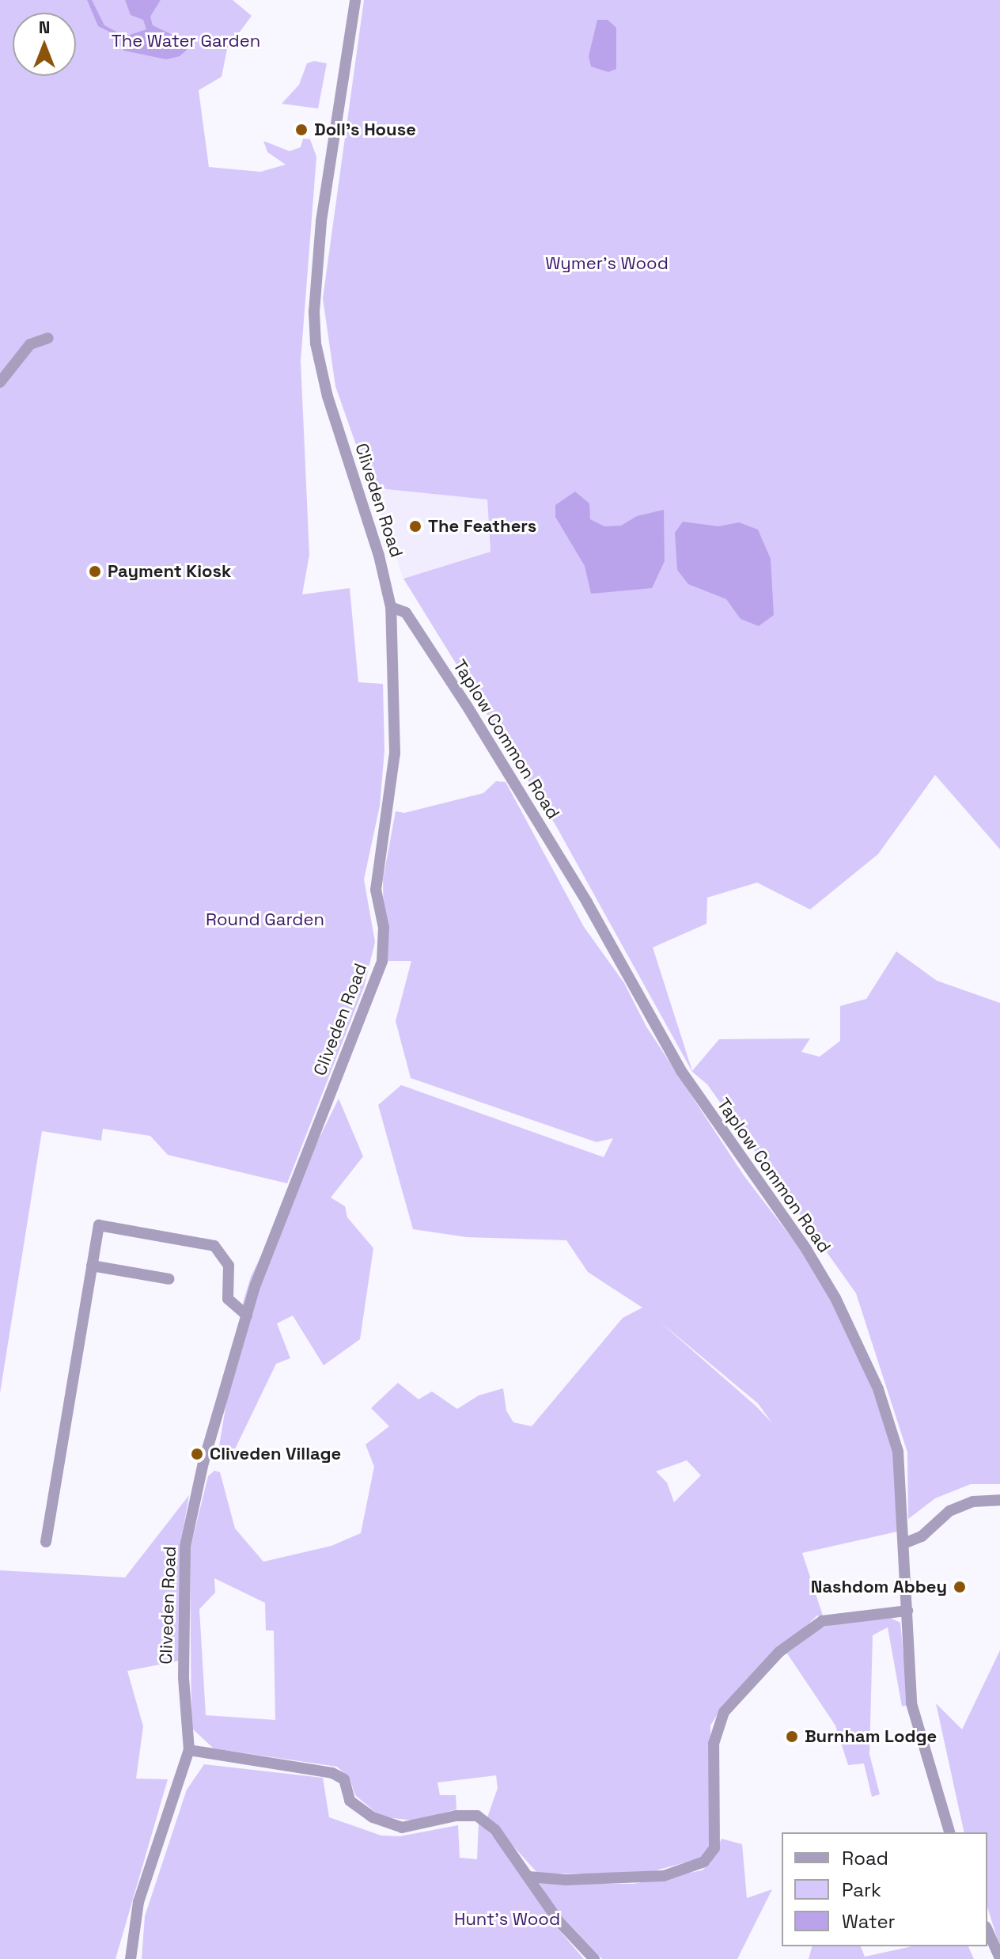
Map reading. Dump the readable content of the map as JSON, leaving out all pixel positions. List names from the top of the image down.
{
  "streets": {
    "street": ["Cliveden Road", "Taplow Common Road"]
  },
  "crossings": [
    ["Cliveden Road", "Taplow Common Road"]
  ],
  "parks": [
    "The Water Garden",
    "Wymer's Wood",
    "Round Garden",
    "Hunt's Wood"
  ],
  "places": [
    "Doll's House",
    "The Feathers",
    "Payment Kiosk",
    "Cliveden Village",
    "Nashdom Abbey",
    "Burnham Lodge"
  ],
  "legend": ["Road", "Park", "Water"],
  "north": "top"
}
